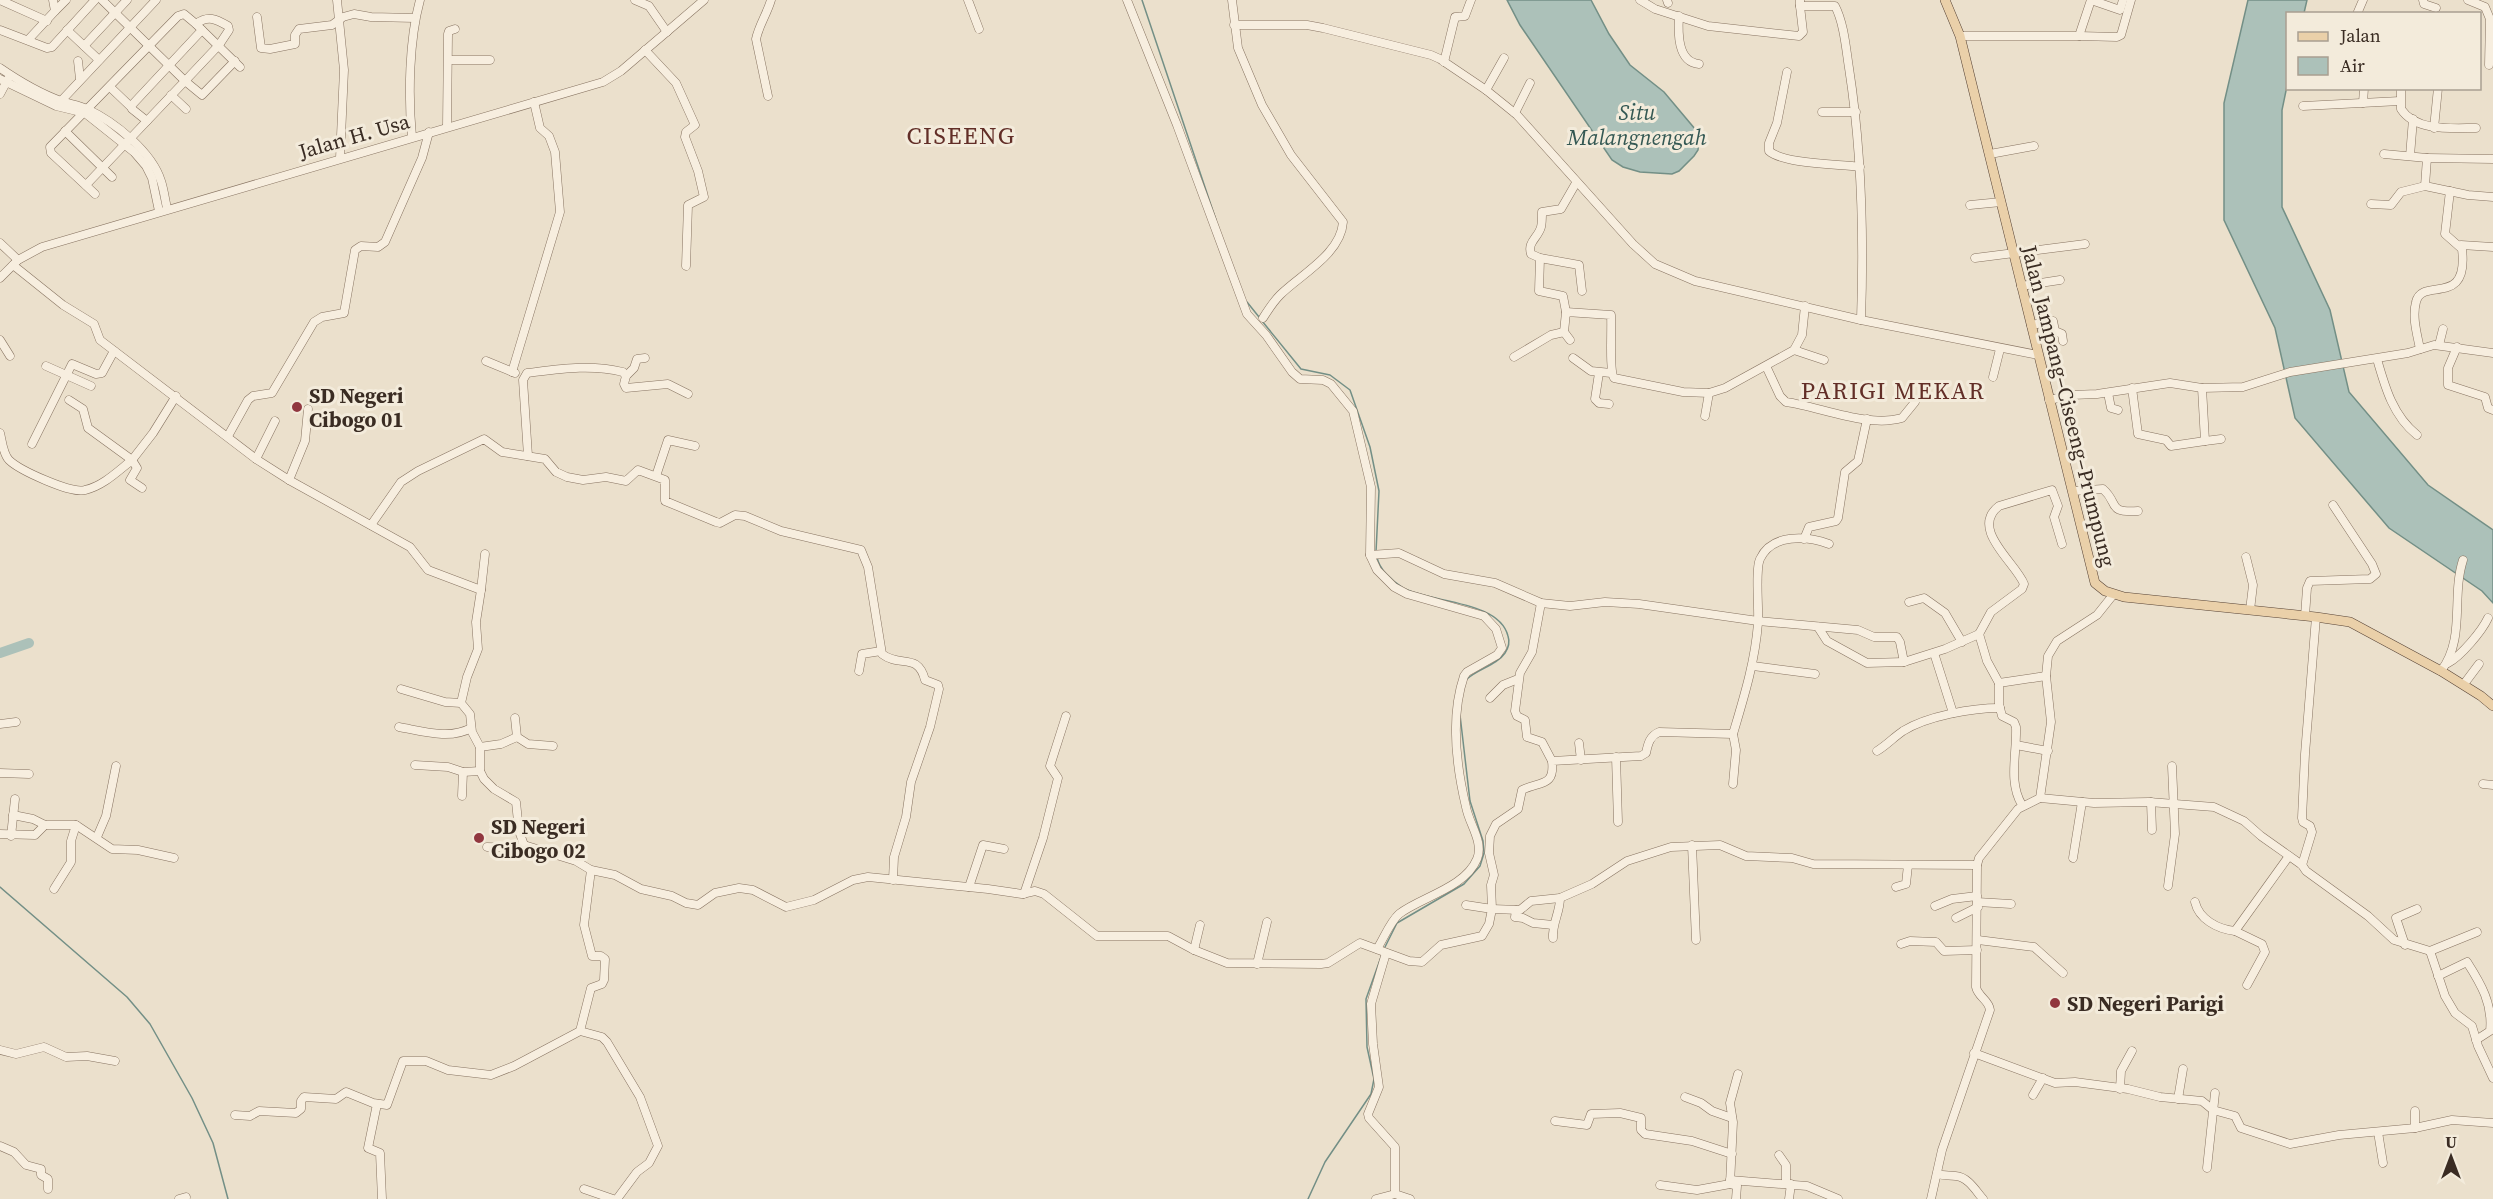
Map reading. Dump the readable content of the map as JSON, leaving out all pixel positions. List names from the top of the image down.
{
  "streets": {
    "main road": ["Jalan Jampang–Ciseeng–Prumpung"],
    "street": ["Jalan H. Usa"]
  },
  "districts": ["CISEENG", "PARIGI MEKAR"],
  "water": ["Situ Malangnengah"],
  "places": ["SD Negeri Cibogo 01", "SD Negeri Cibogo 02", "SD Negeri Parigi"],
  "legend": ["Jalan", "Air"],
  "north": "top"
}
